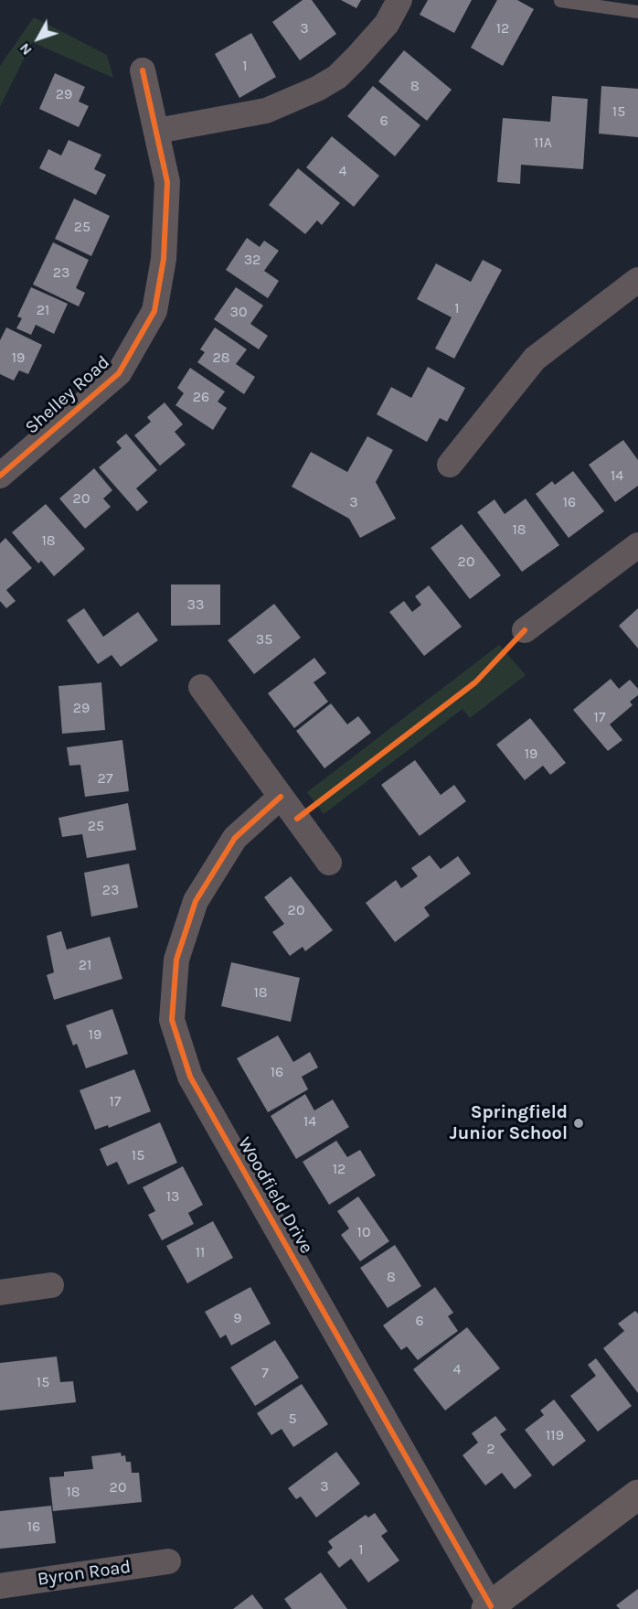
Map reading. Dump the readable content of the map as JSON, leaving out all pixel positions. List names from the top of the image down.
{
  "streets": {
    "street": ["Shelley Road", "Woodfield Drive", "Byron Road"]
  },
  "places": ["Springfield Junior School"],
  "house_numbers": [
    "3",
    "12",
    "1",
    "8",
    "29",
    "15",
    "6",
    "11A",
    "4",
    "25",
    "32",
    "23",
    "1",
    "21",
    "30",
    "19",
    "28",
    "26",
    "14",
    "20",
    "3",
    "16",
    "18",
    "18",
    "20",
    "33",
    "35",
    "29",
    "17",
    "19",
    "27",
    "25",
    "23",
    "20",
    "21",
    "18",
    "19",
    "16",
    "17",
    "14",
    "15",
    "12",
    "13",
    "10",
    "11",
    "8",
    "9",
    "6",
    "4",
    "7",
    "15",
    "5",
    "119",
    "2",
    "3",
    "20",
    "18",
    "16",
    "1"
  ],
  "north": "bottom left"
}
